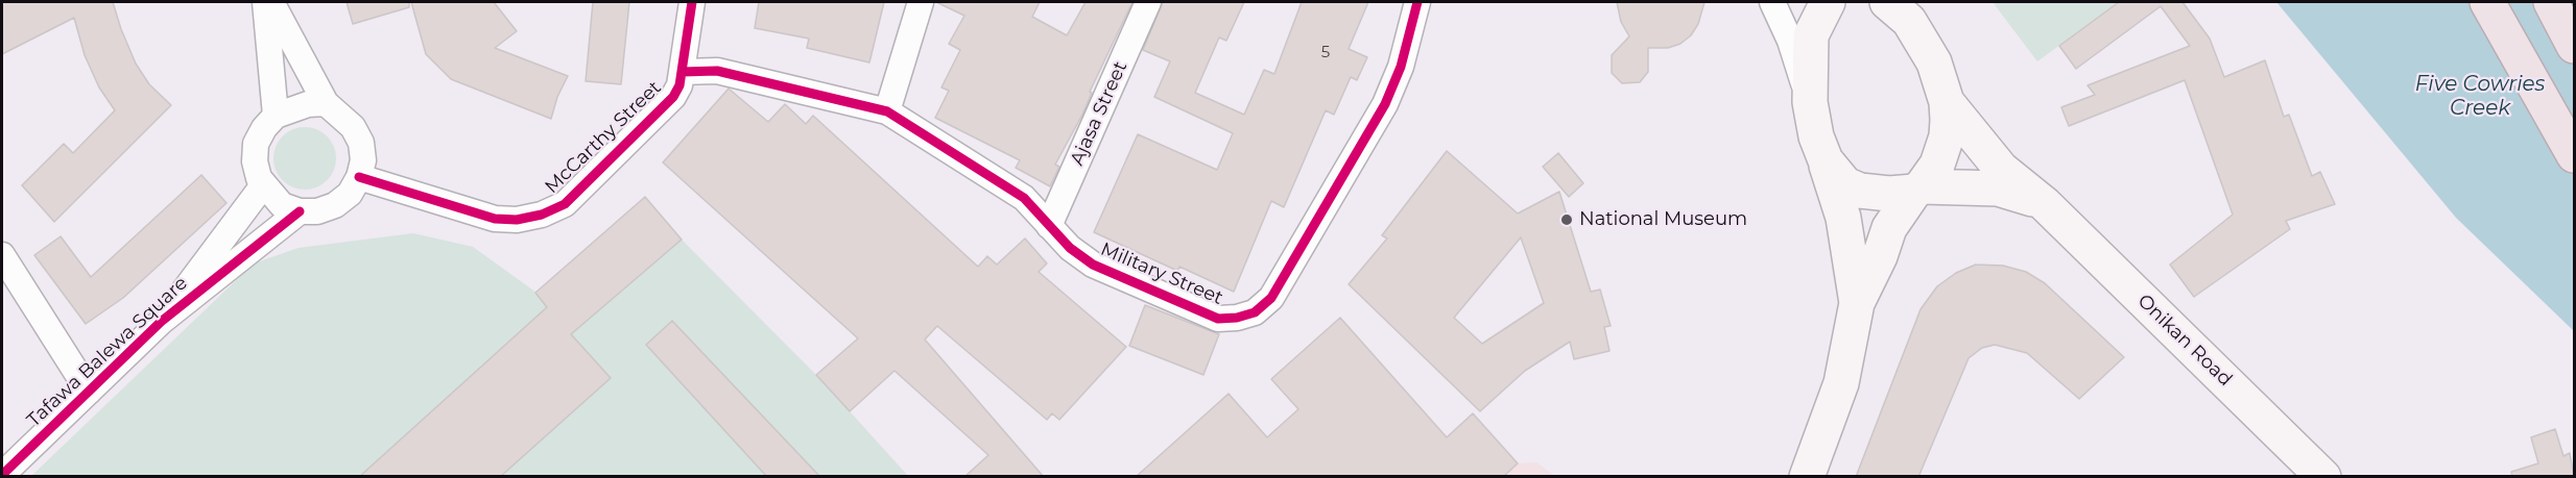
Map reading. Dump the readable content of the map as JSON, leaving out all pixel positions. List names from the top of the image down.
{
  "streets": {
    "main road": ["Onikan Road"],
    "street": [
      "Ajasa Street",
      "McCarthy Street",
      "Military Street",
      "Tafawa Balewa Square"
    ]
  },
  "crossings": [
    ["Ajasa Street", "Military Street"],
    ["McCarthy Street", "Military Street"],
    ["McCarthy Street", "Tafawa Balewa Square"]
  ],
  "water": ["Five Cowries Creek"],
  "places": ["National Museum"],
  "house_numbers": ["5"]
}
